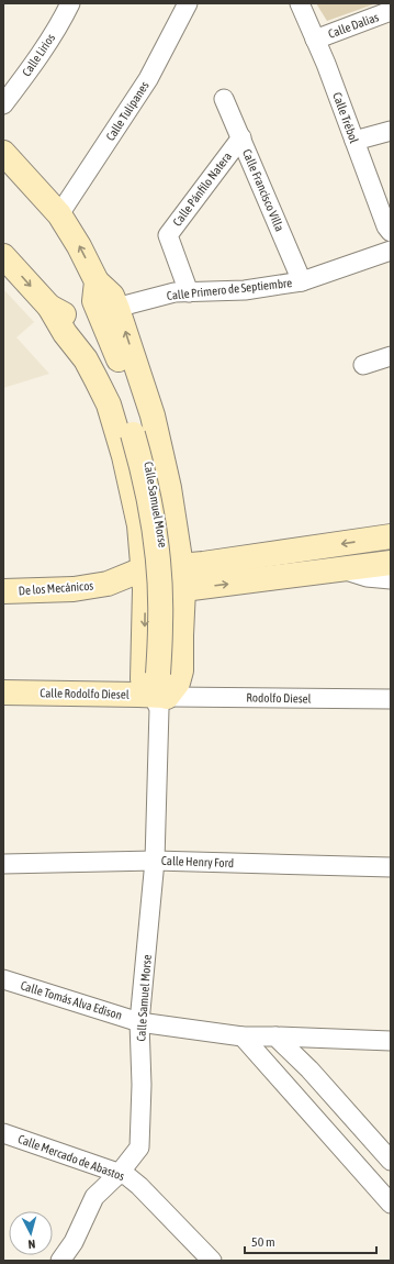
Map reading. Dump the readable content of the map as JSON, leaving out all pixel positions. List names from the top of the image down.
{
  "streets": {
    "street": [
      "Calle Dalias",
      "Calle Lirios",
      "Calle Tulipanes",
      "Calle Trébol",
      "Calle Pánfilo Natera",
      "Calle Francisco Villa",
      "Calle Primero de Septiembre",
      "Calle Samuel Morse",
      "De los Mecánicos",
      "Calle Rodolfo Diesel",
      "Rodolfo Diesel",
      "Calle Henry Ford",
      "Calle Tomás Alva Edison",
      "Calle Mercado de Abastos"
    ]
  },
  "crossings": [
    ["Calle Dalias", "Calle Trébol"],
    ["Calle Pánfilo Natera", "Calle Francisco Villa"],
    ["Calle Pánfilo Natera", "Calle Primero de Septiembre"],
    ["Calle Francisco Villa", "Calle Primero de Septiembre"],
    ["Calle Primero de Septiembre", "Calle Samuel Morse"],
    ["Calle Samuel Morse", "Calle Rodolfo Diesel"],
    ["Calle Samuel Morse", "Rodolfo Diesel"],
    ["Calle Samuel Morse", "Calle Henry Ford"],
    ["Calle Samuel Morse", "Calle Tomás Alva Edison"],
    ["Calle Samuel Morse", "Calle Mercado de Abastos"],
    ["Calle Rodolfo Diesel", "Rodolfo Diesel"]
  ],
  "scale_bar": "50 m",
  "north": "bottom"
}
